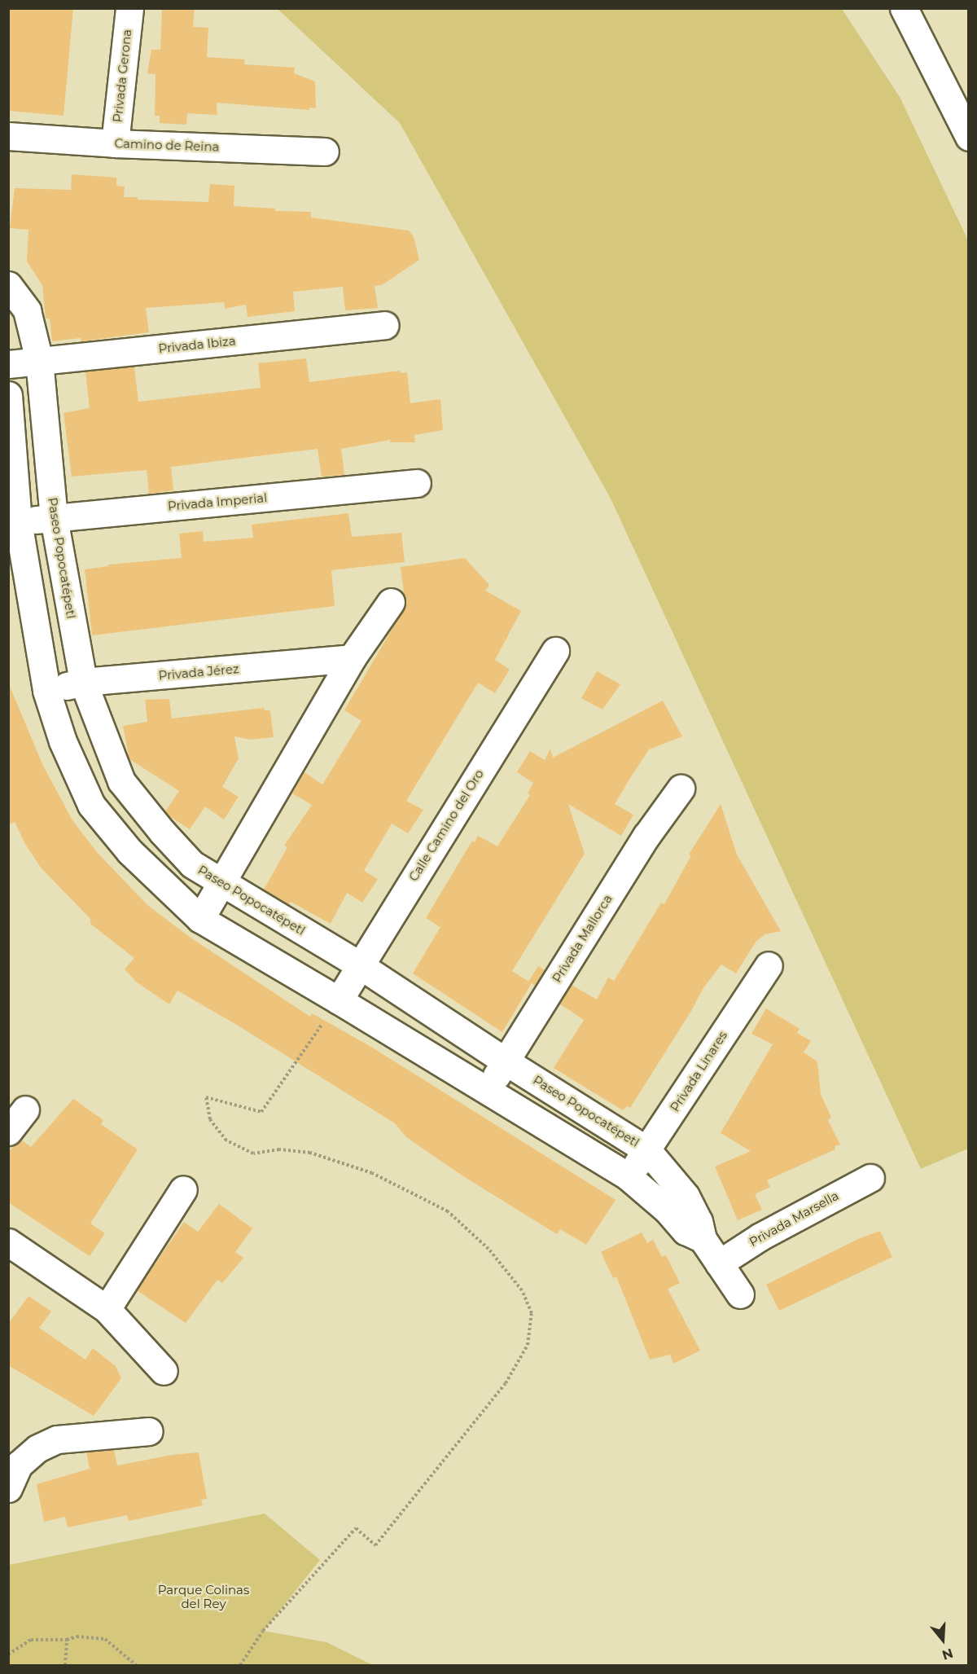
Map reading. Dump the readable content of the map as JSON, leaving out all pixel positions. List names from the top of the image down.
{
  "streets": {
    "street": [
      "Privada Gerona",
      "Camino de Reina",
      "Privada Ibiza",
      "Privada Imperial",
      "Paseo Popocatépetl",
      "Privada Jérez",
      "Calle Camino del Oro",
      "Privada Mallorca",
      "Privada Linares",
      "Privada Marsella"
    ]
  },
  "crossings": [
    ["Privada Gerona", "Camino de Reina"],
    ["Privada Ibiza", "Paseo Popocatépetl"],
    ["Privada Imperial", "Paseo Popocatépetl"],
    ["Paseo Popocatépetl", "Privada Jérez"],
    ["Paseo Popocatépetl", "Calle Camino del Oro"],
    ["Paseo Popocatépetl", "Privada Mallorca"],
    ["Paseo Popocatépetl", "Privada Linares"],
    ["Paseo Popocatépetl", "Privada Marsella"]
  ],
  "parks": ["Parque Colinas del Rey"],
  "north": "bottom"
}
